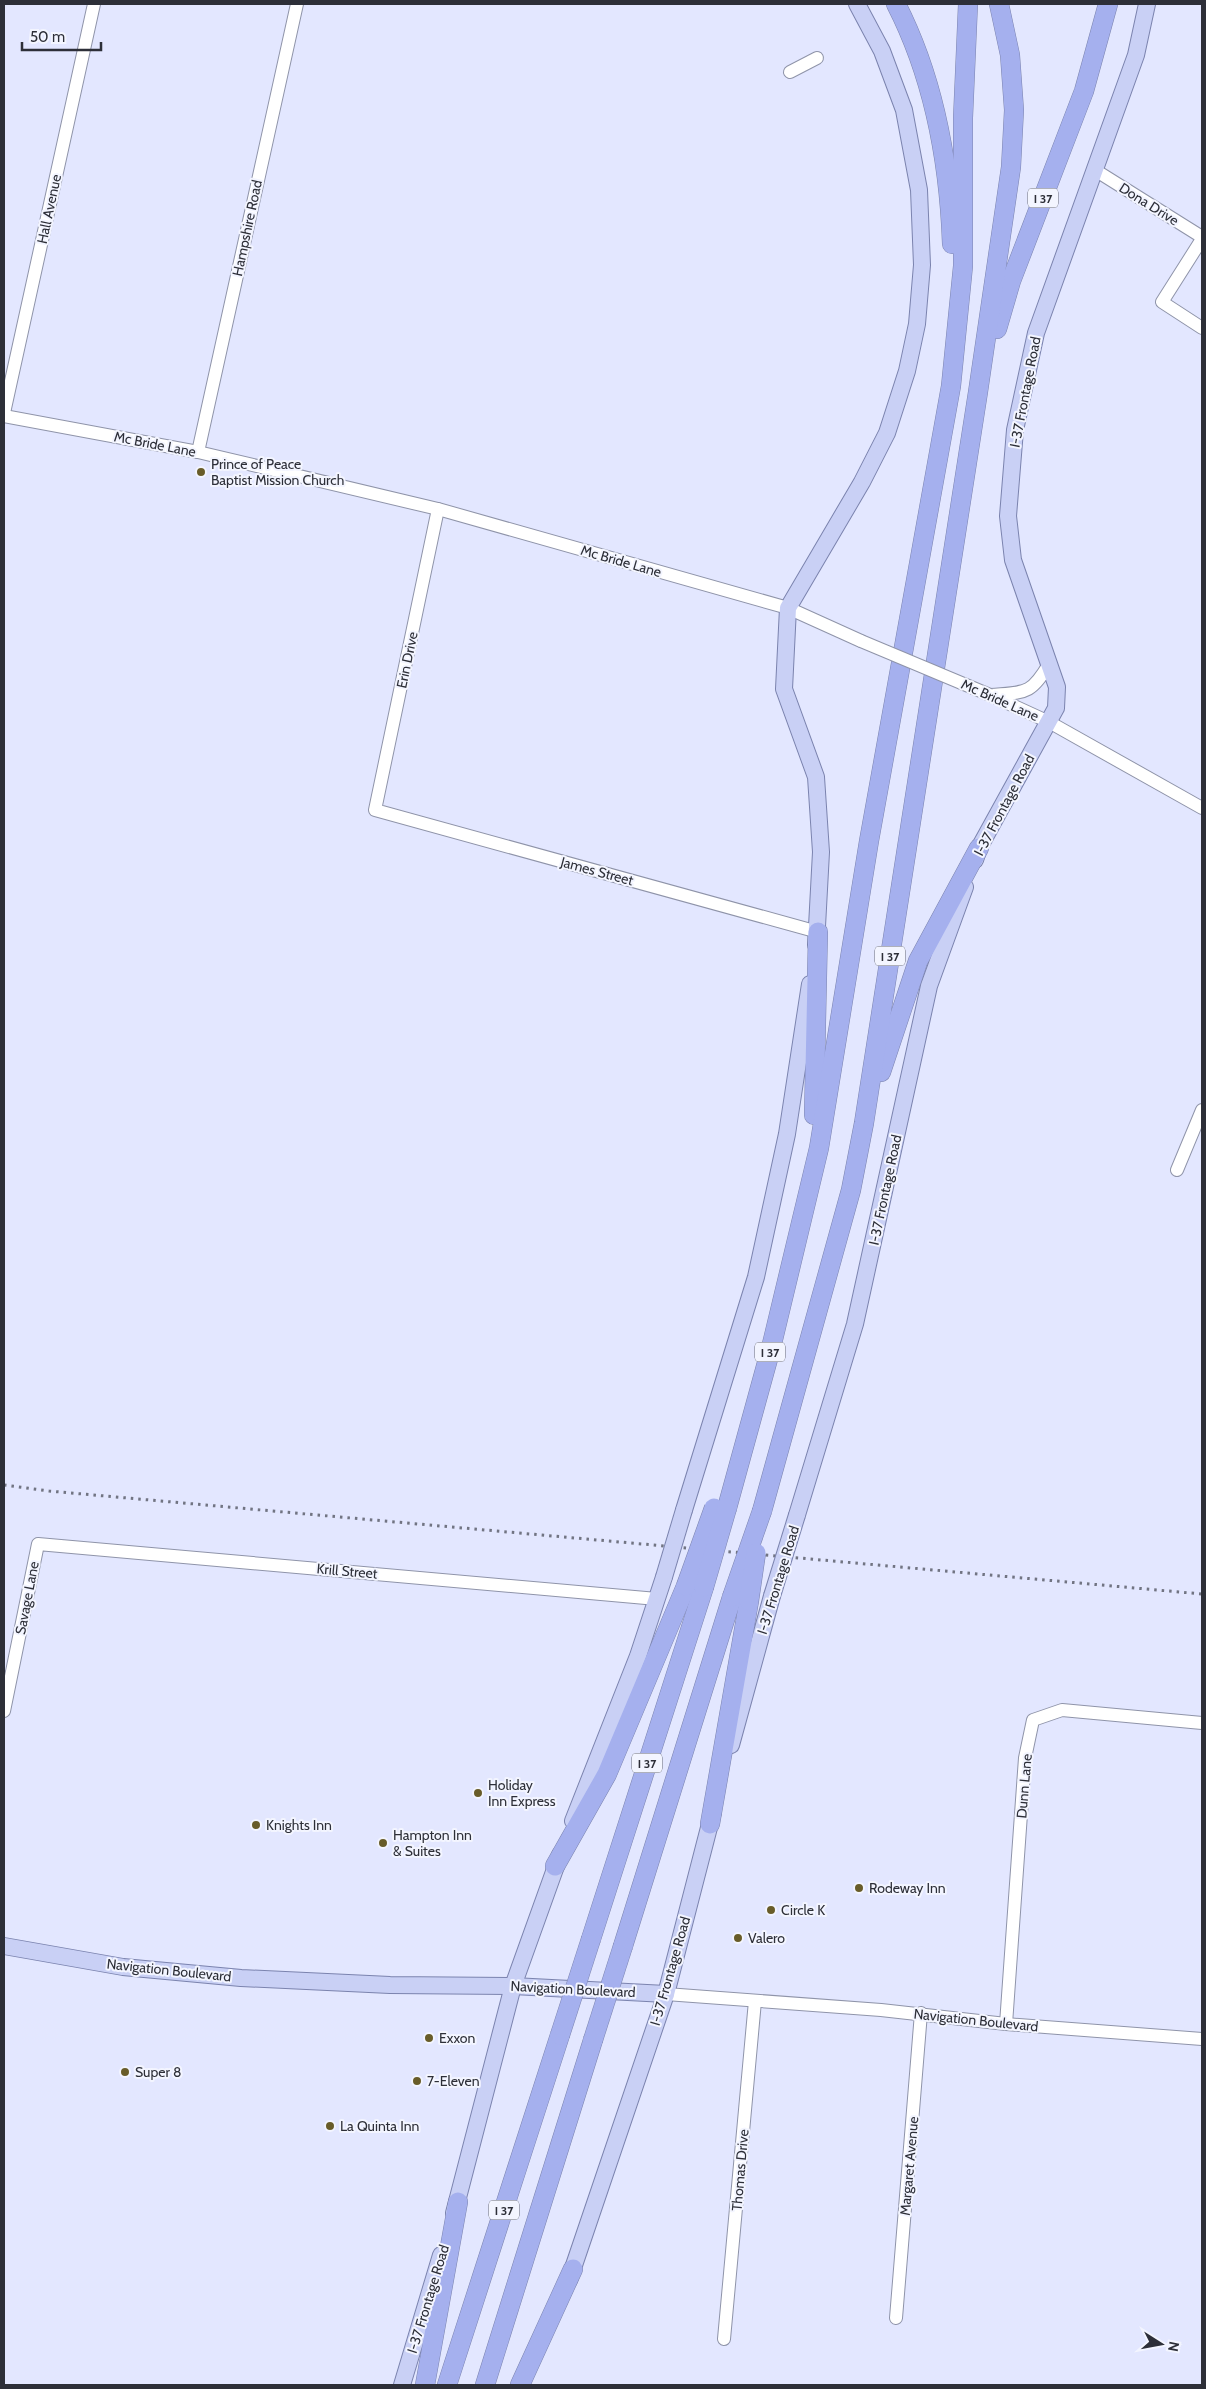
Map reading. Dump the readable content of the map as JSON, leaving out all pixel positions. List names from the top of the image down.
{
  "streets": {
    "highway": ["I 37"],
    "main road": ["I-37 Frontage Road", "Navigation Boulevard"],
    "street": [
      "Dona Drive",
      "Hall Avenue",
      "Hampshire Road",
      "Mc Bride Lane",
      "Erin Drive",
      "James Street",
      "Krill Street",
      "Savage Lane",
      "Dunn Lane",
      "Margaret Avenue",
      "Thomas Drive"
    ]
  },
  "crossings": [
    ["Dona Drive", "I-37 Frontage Road"],
    ["Hall Avenue", "Mc Bride Lane"],
    ["Hampshire Road", "Mc Bride Lane"],
    ["I-37 Frontage Road", "Mc Bride Lane"],
    ["I-37 Frontage Road", "James Street"],
    ["I-37 Frontage Road", "Krill Street"],
    ["I-37 Frontage Road", "Navigation Boulevard"],
    ["Mc Bride Lane", "Erin Drive"],
    ["Erin Drive", "James Street"],
    ["Krill Street", "Savage Lane"],
    ["Dunn Lane", "Navigation Boulevard"],
    ["Navigation Boulevard", "Margaret Avenue"],
    ["Navigation Boulevard", "Thomas Drive"]
  ],
  "places": [
    "Prince of Peace Baptist Mission Church",
    "Holiday Inn Express",
    "Knights Inn",
    "Hampton Inn & Suites",
    "Rodeway Inn",
    "Circle K",
    "Valero",
    "Exxon",
    "Super 8",
    "7-Eleven",
    "La Quinta Inn"
  ],
  "scale_bar": "50 m",
  "north": "right"
}
